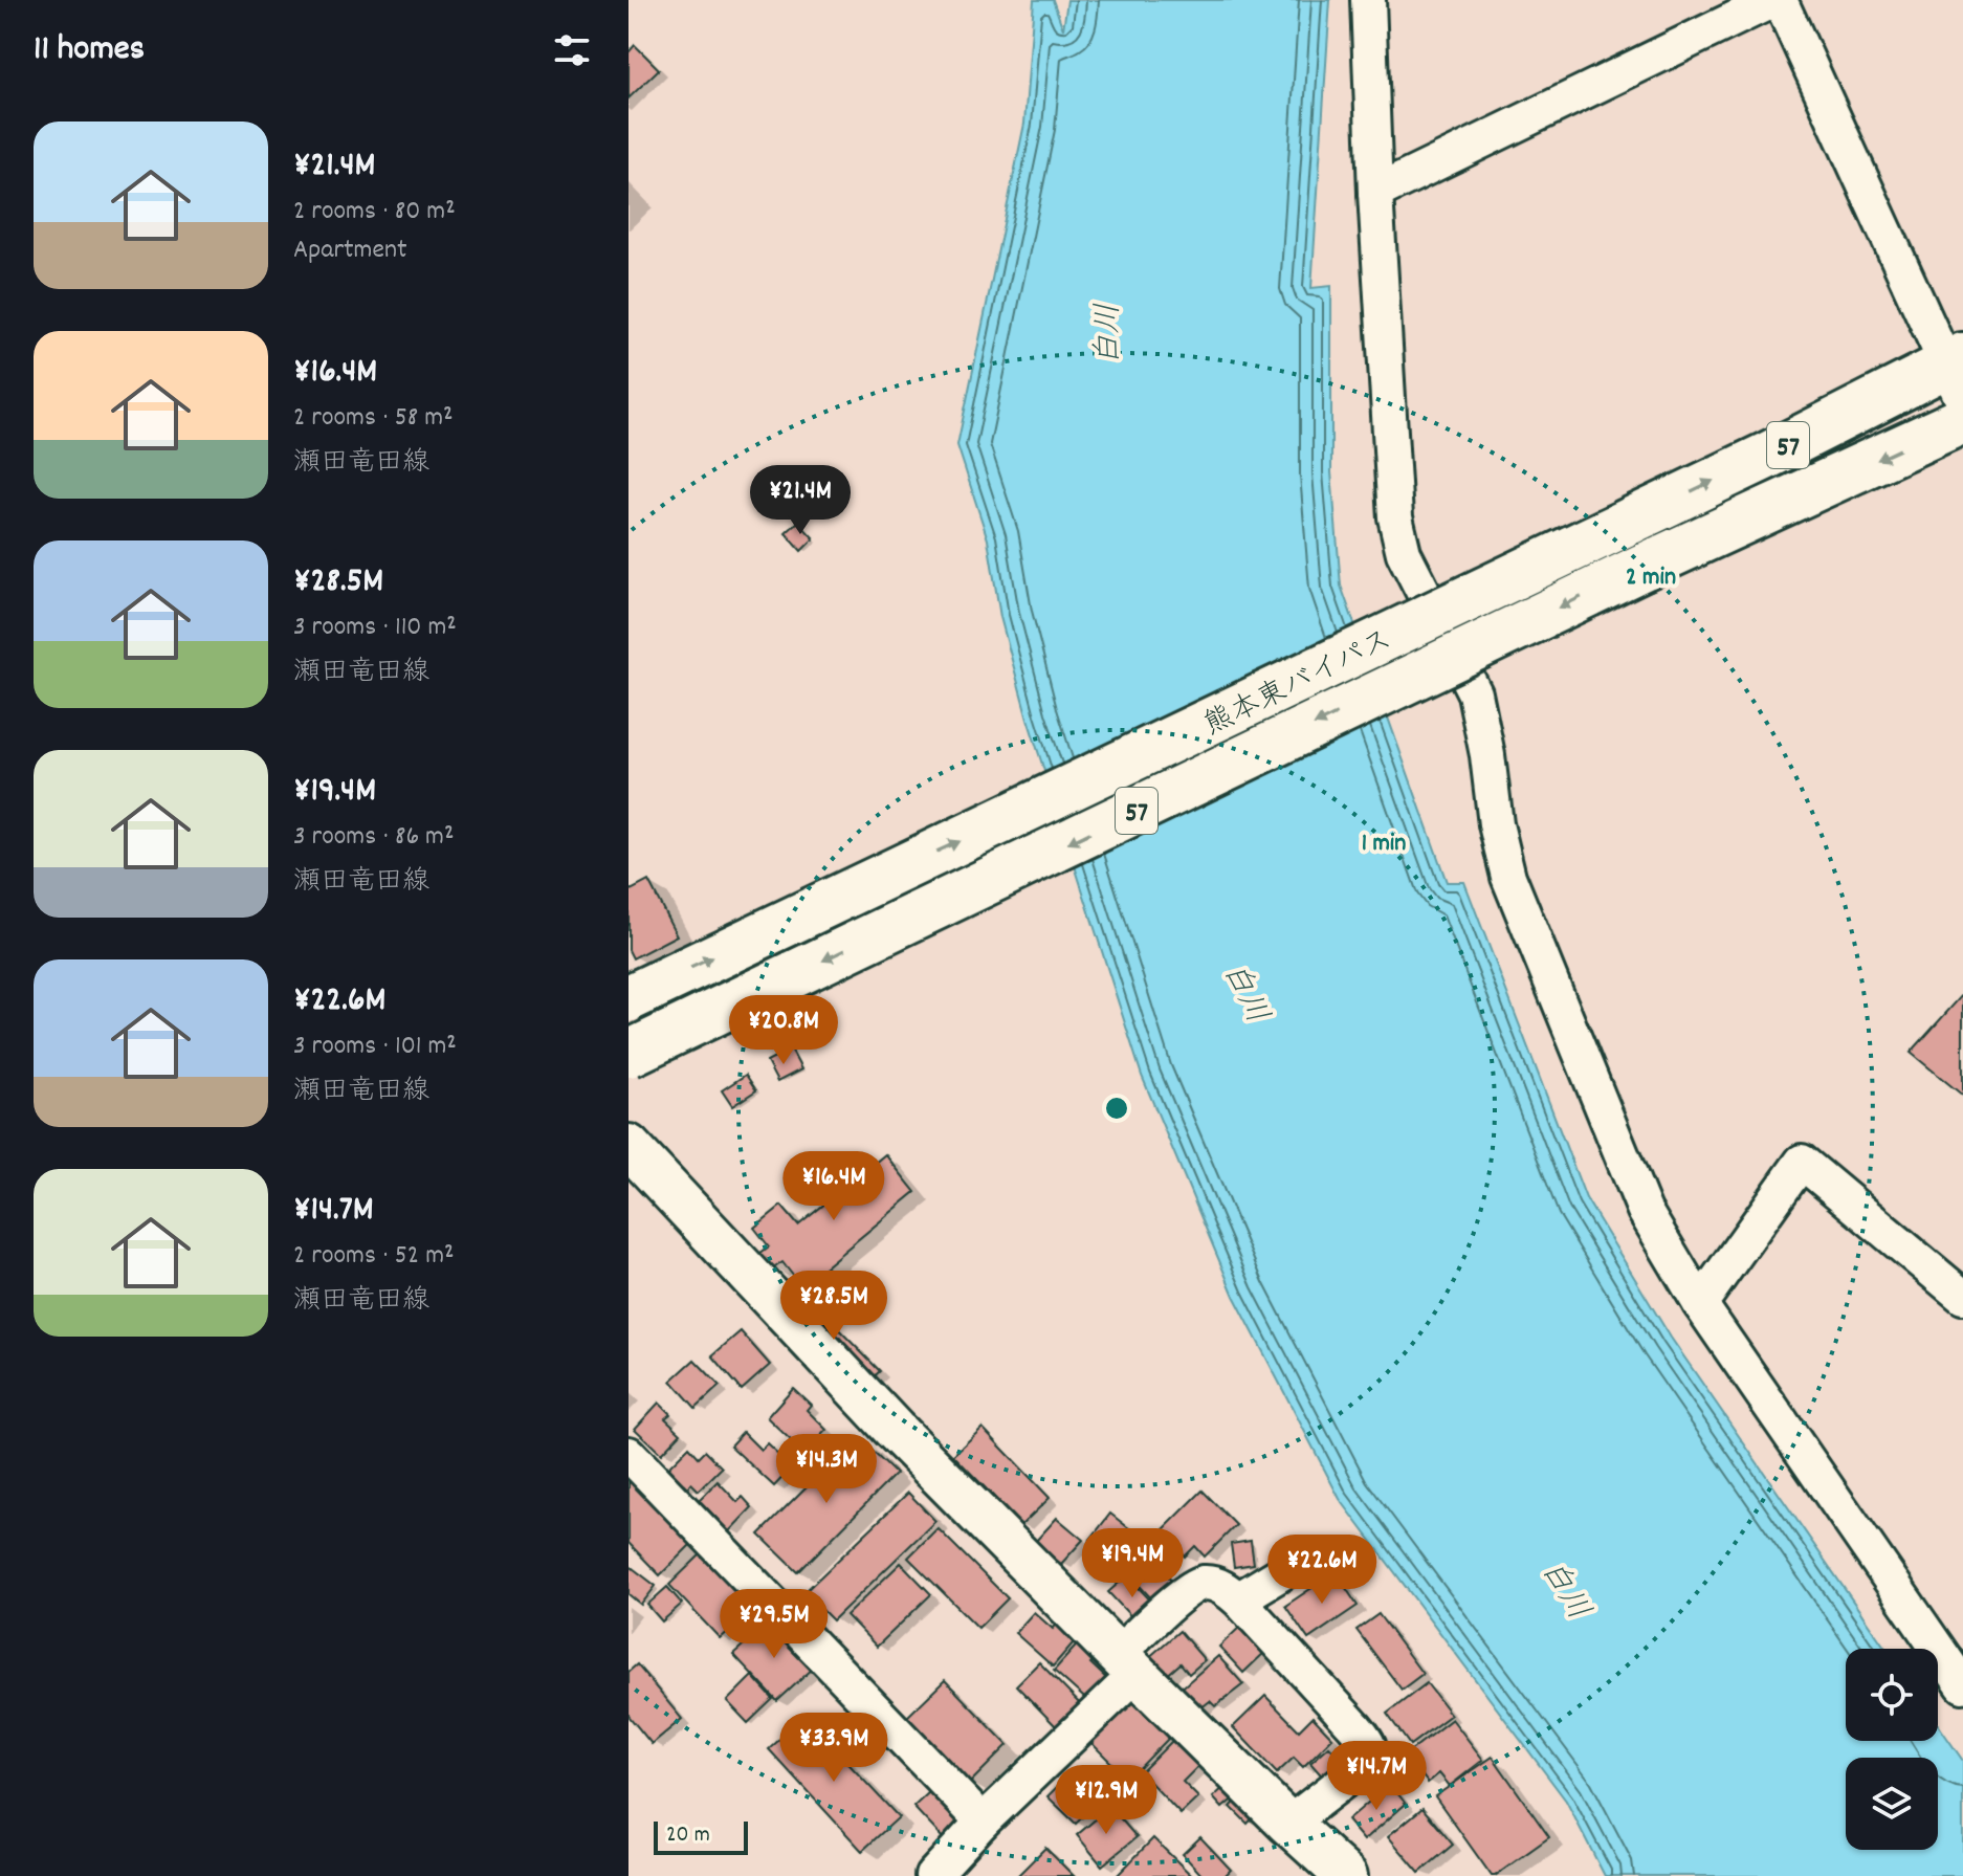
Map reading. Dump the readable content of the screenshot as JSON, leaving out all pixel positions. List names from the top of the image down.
{
  "streets": {
    "highway": ["57", "熊本東バイパス"]
  },
  "water": ["白川"],
  "scale_bar": "20 m",
  "page": {
    "heading": "11 homes",
    "list": [
      {
        "name": "¥21.4M",
        "note": "2 rooms · 80 m² · Apartment"
      },
      {
        "name": "¥16.4M",
        "note": "2 rooms · 58 m² · 瀬田竜田線"
      },
      {
        "name": "¥28.5M",
        "note": "3 rooms · 110 m² · 瀬田竜田線"
      },
      {
        "name": "¥19.4M",
        "note": "3 rooms · 86 m² · 瀬田竜田線"
      },
      {
        "name": "¥22.6M",
        "note": "3 rooms · 101 m² · 瀬田竜田線"
      },
      {
        "name": "¥14.7M",
        "note": "2 rooms · 52 m² · 瀬田竜田線"
      }
    ],
    "price": [
      "¥21.4M",
      "¥20.8M",
      "¥16.4M",
      "¥28.5M",
      "¥14.3M",
      "¥19.4M",
      "¥22.6M",
      "¥29.5M",
      "¥33.9M",
      "¥14.7M",
      "¥12.9M"
    ],
    "scale": "20 m"
  },
  "rings": ["2 min", "1 min"]
}
